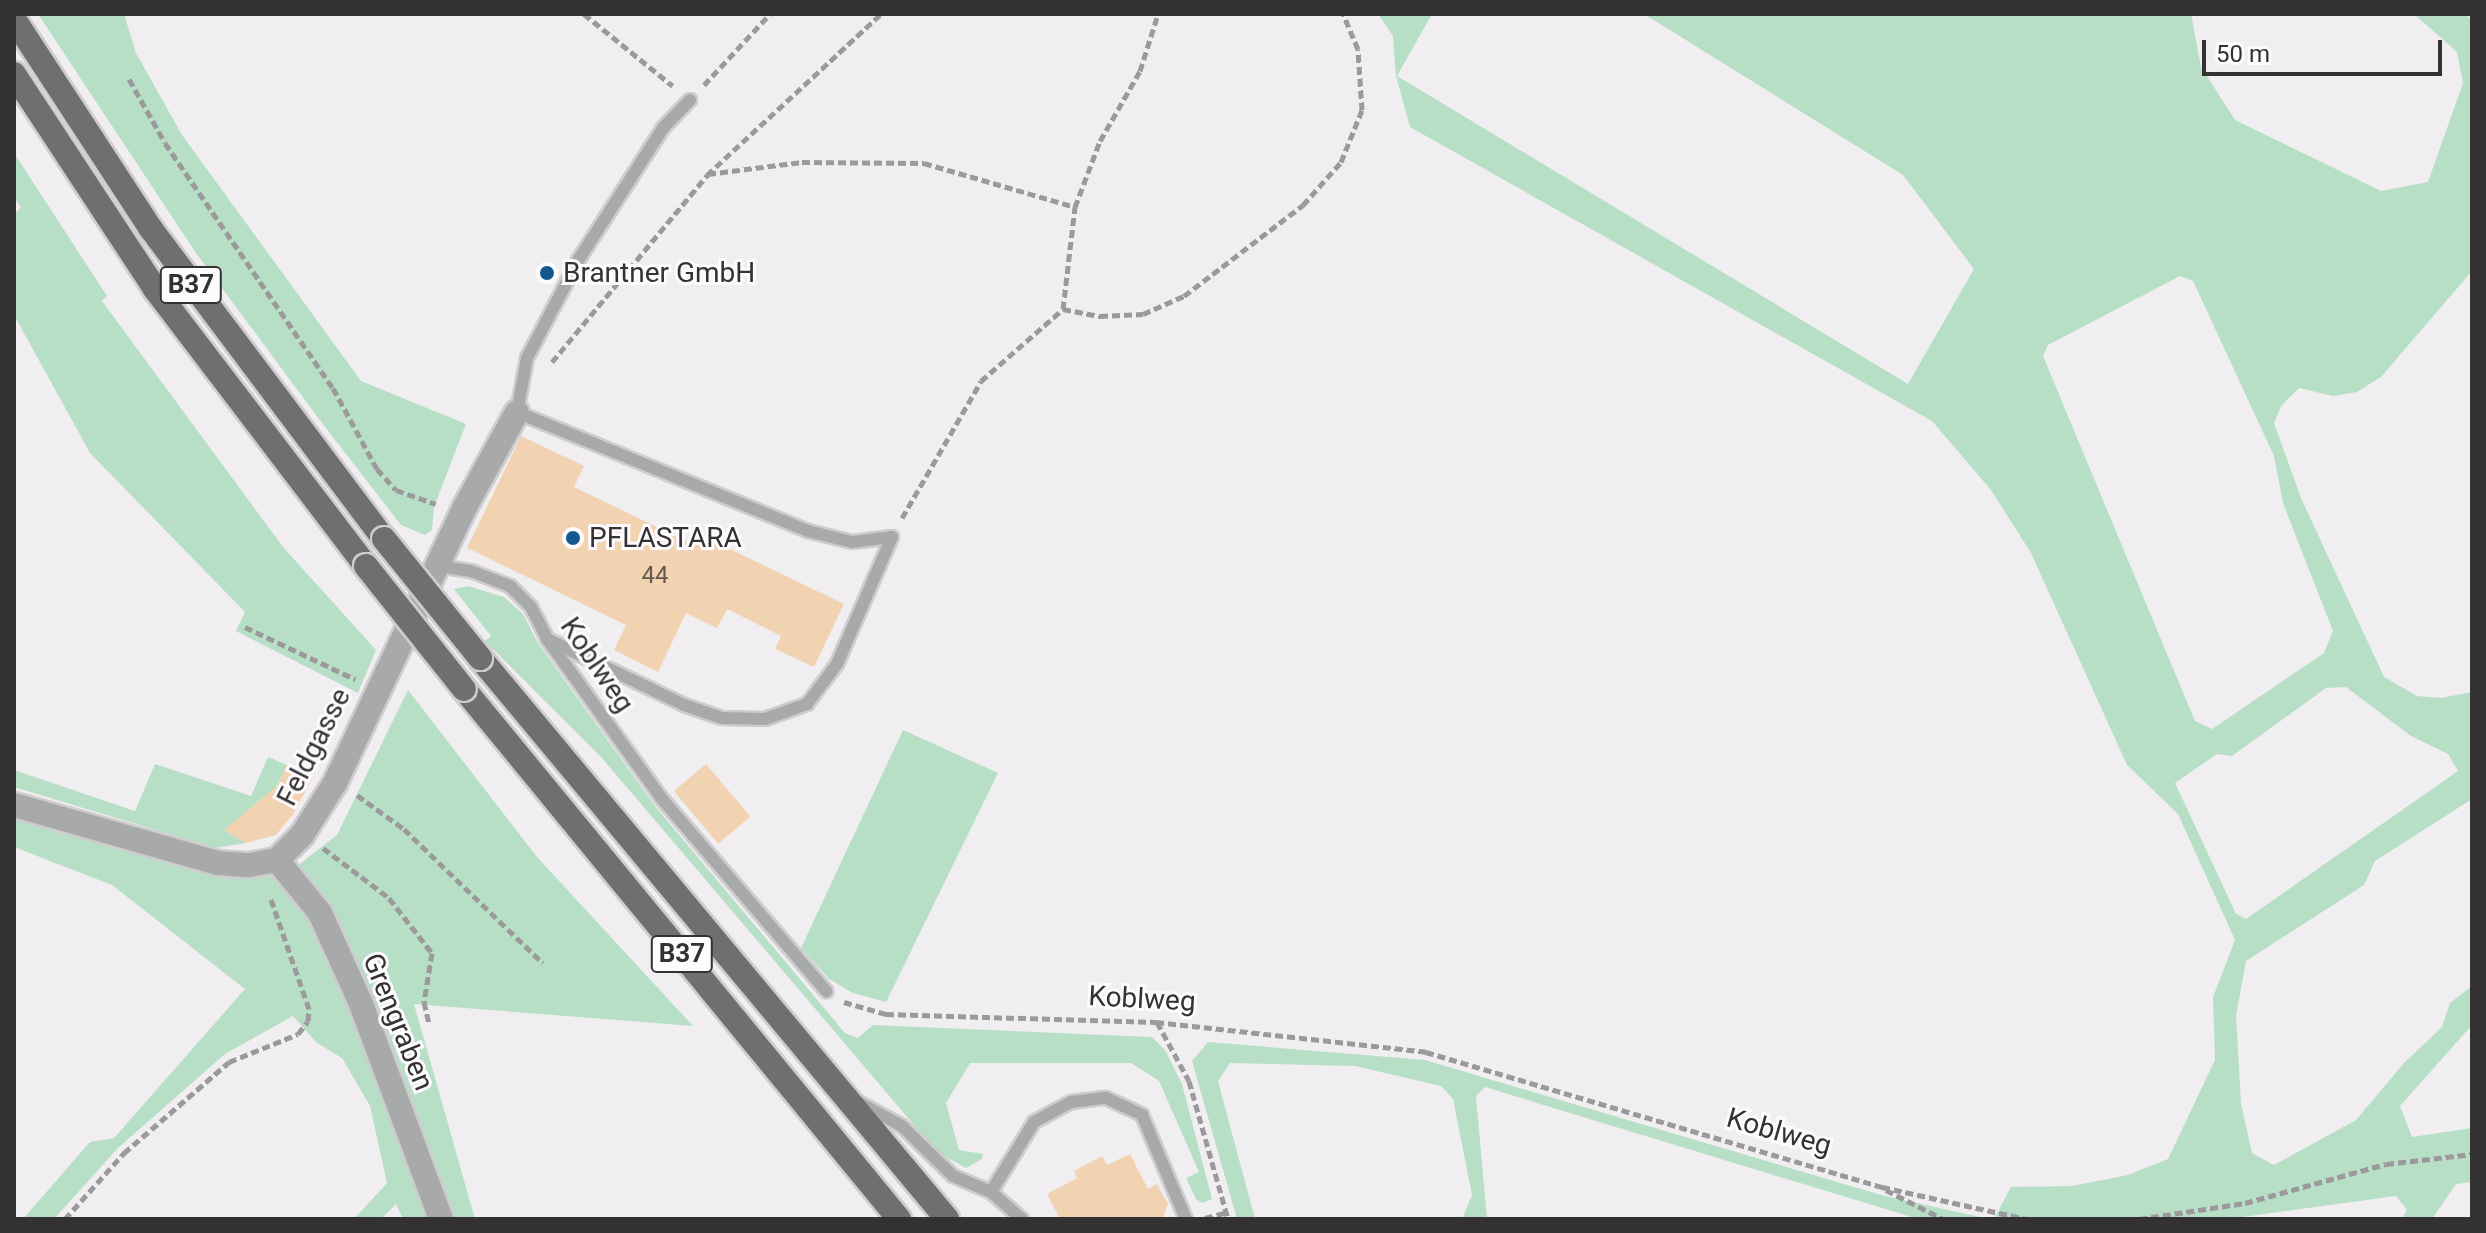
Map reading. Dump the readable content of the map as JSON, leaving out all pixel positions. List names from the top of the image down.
{
  "streets": {
    "main road": ["B37"],
    "street": ["Feldgasse", "Grengraben"],
    "lane": ["Koblweg"]
  },
  "crossings": [
    ["Koblweg", "Feldgasse"],
    ["Feldgasse", "Grengraben"]
  ],
  "places": ["Brantner GmbH", "PFLASTARA"],
  "house_numbers": ["44"],
  "scale_bar": "50 m"
}
